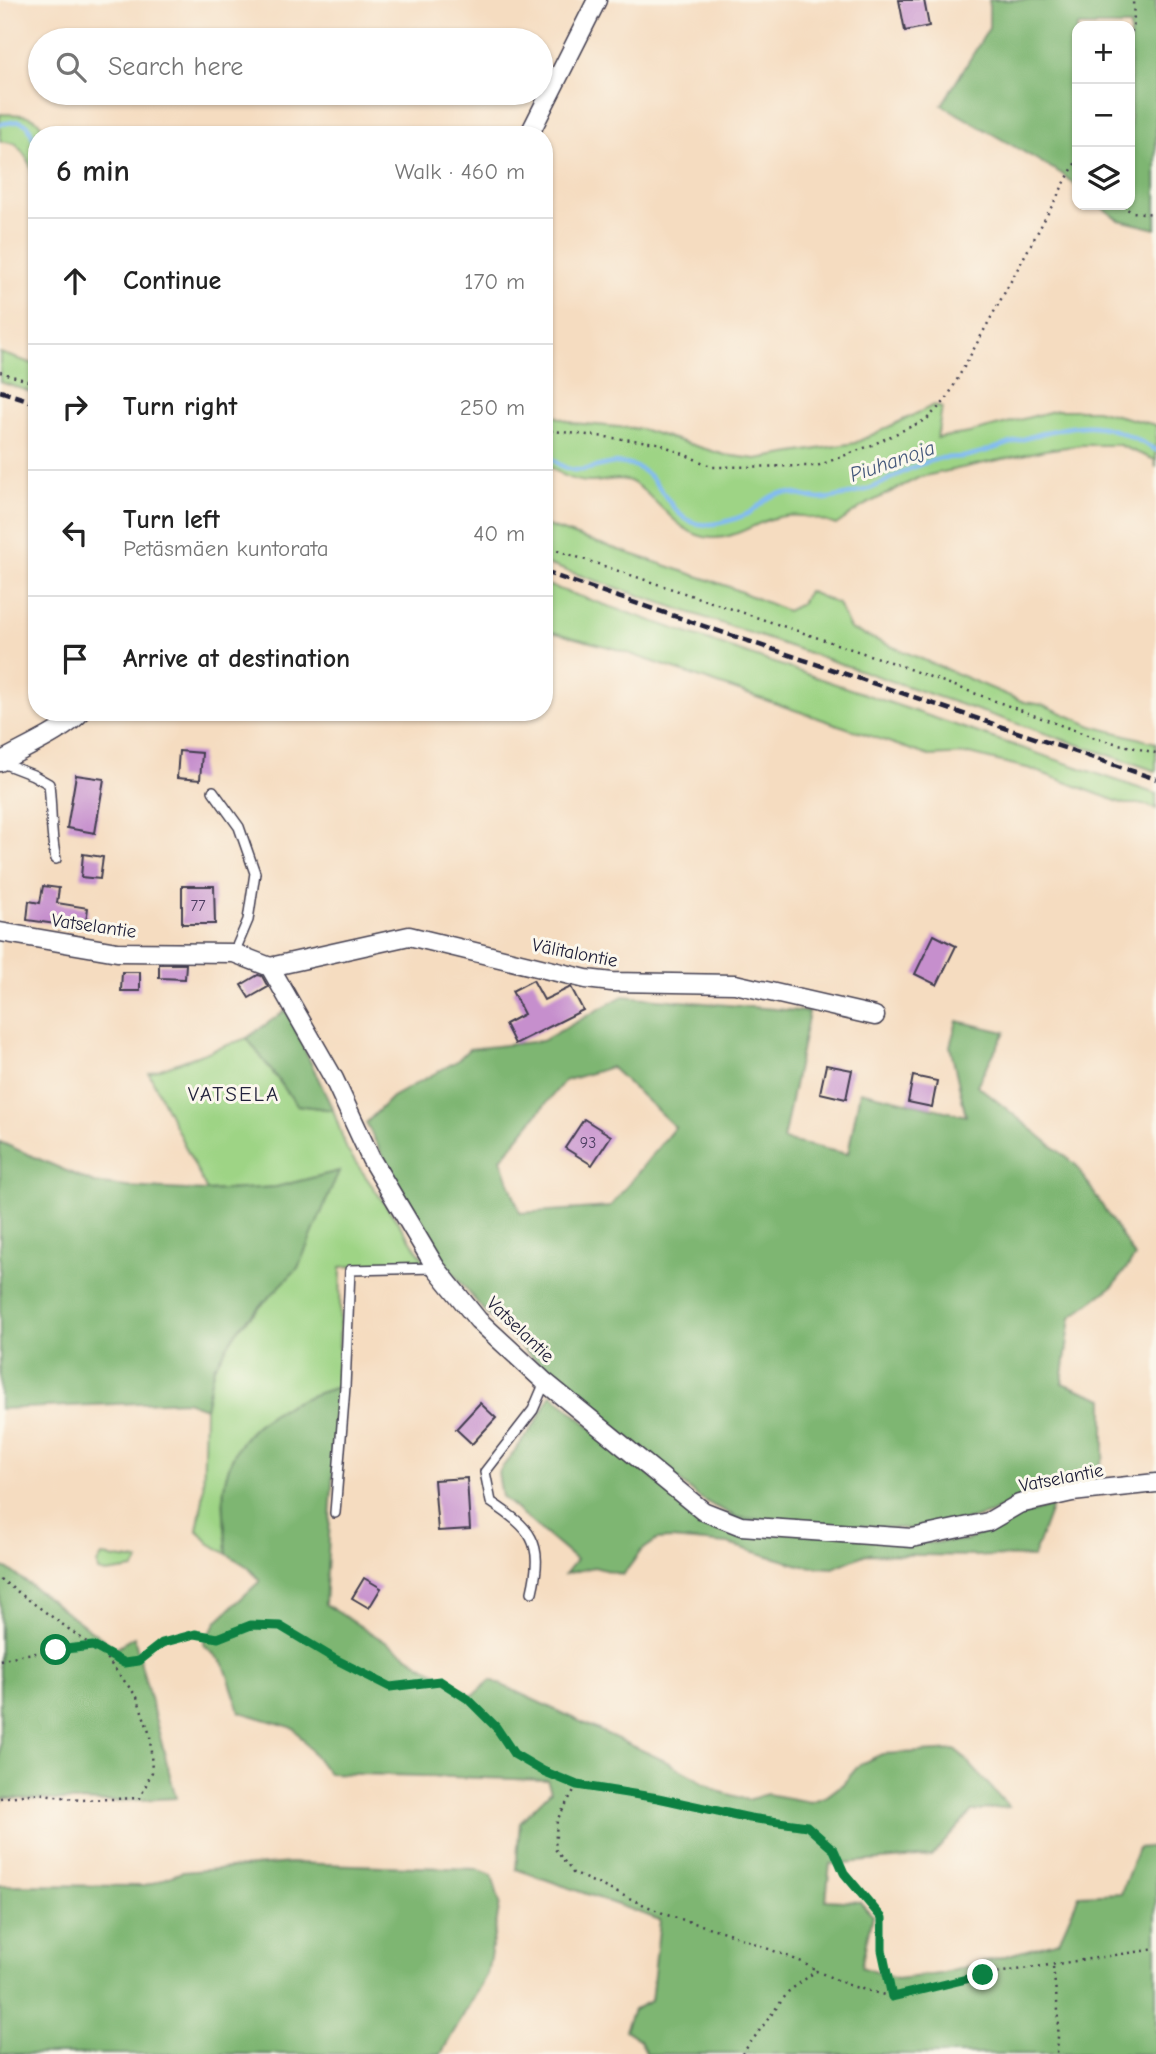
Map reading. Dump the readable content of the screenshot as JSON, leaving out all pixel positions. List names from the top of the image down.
{
  "streets": {
    "street": ["Vatselantie", "Välitalontie"]
  },
  "crossings": [
    ["Vatselantie", "Välitalontie"]
  ],
  "districts": ["VATSELA"],
  "water": ["Piuhanoja"],
  "house_numbers": ["77", "93"],
  "page": {
    "map_buttons": ["+", "−"],
    "search": "Search here",
    "heading": ["6 min", "Walk · 460 m"],
    "list": [
      ["Continue", "170 m"],
      ["Turn right", "250 m"],
      ["Turn left", "Petäsmäen kuntorata", "40 m"],
      "Arrive at destination"
    ]
  }
}
